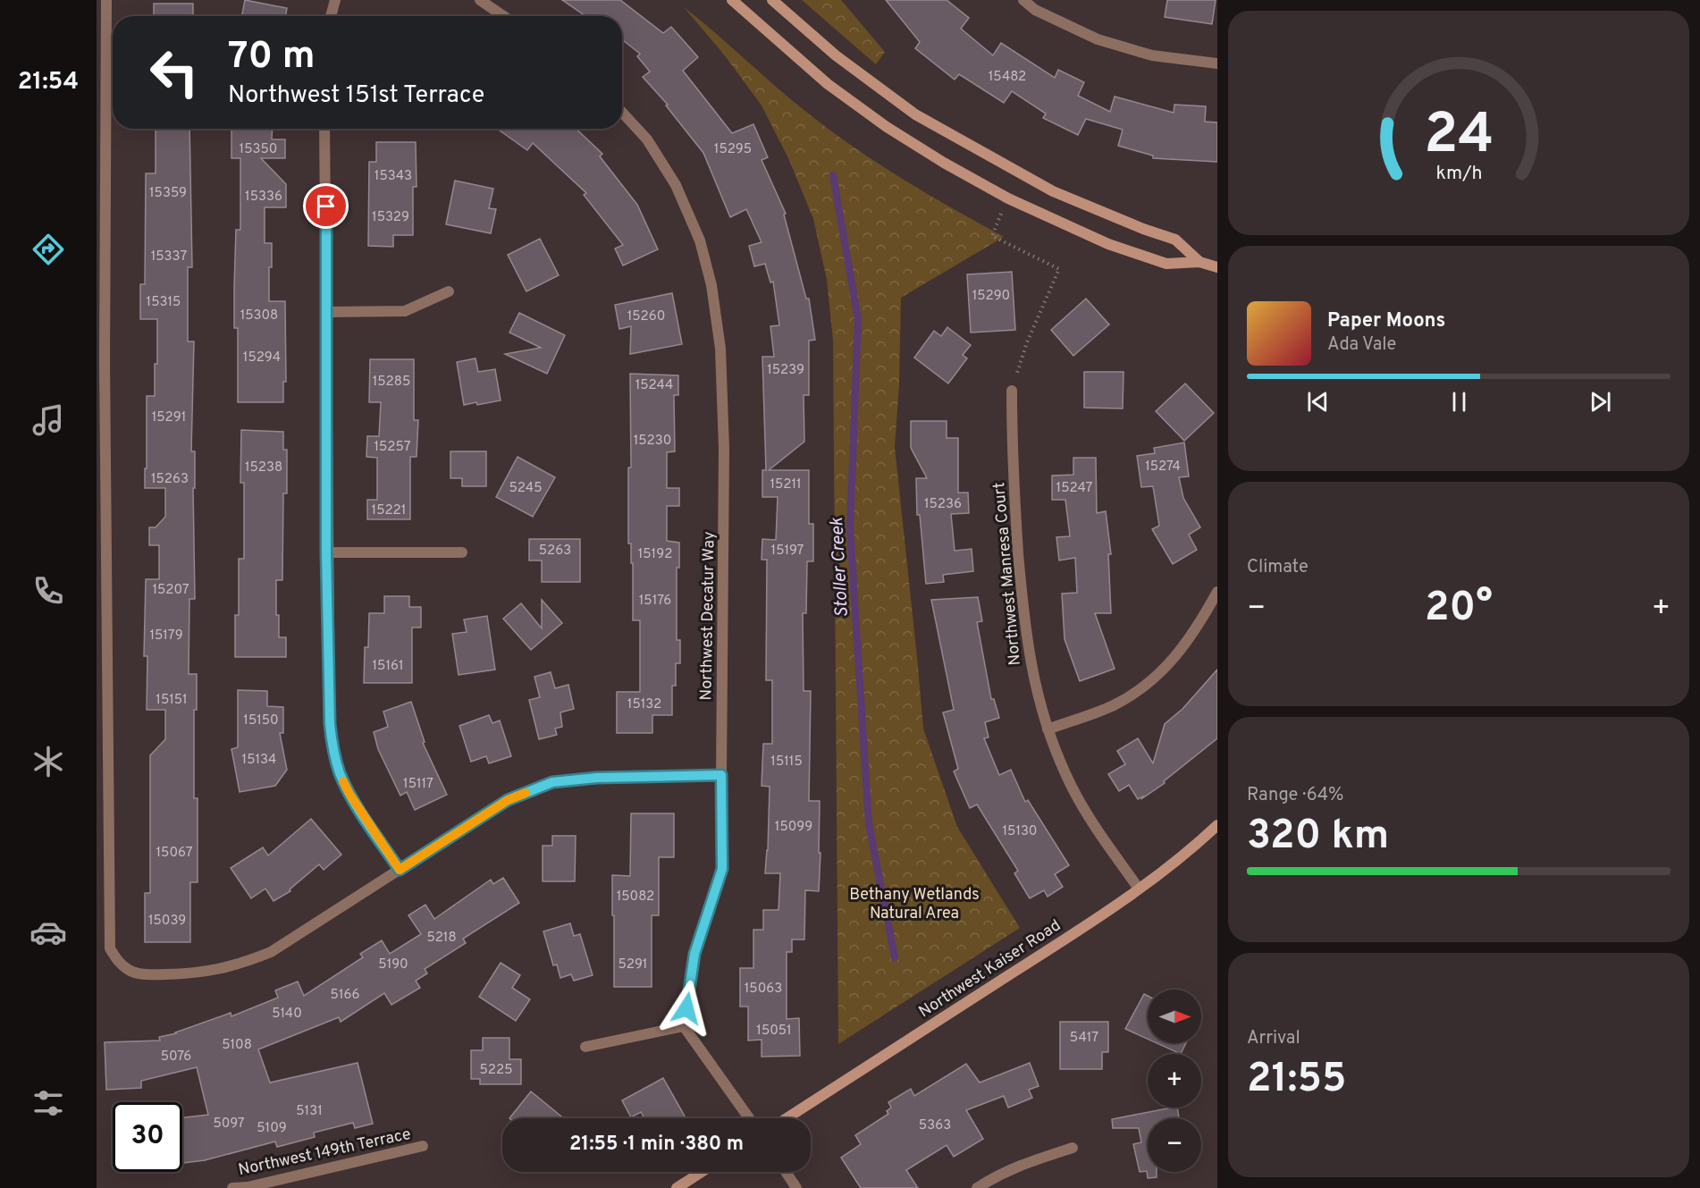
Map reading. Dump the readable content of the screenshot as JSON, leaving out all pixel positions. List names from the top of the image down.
{
  "streets": {
    "main road": ["Northwest Kaiser Road"],
    "street": ["Northwest Manresa Court", "Northwest Decatur Way", "Northwest 149th Terrace"]
  },
  "crossings": [
    ["Northwest Manresa Court", "Northwest Kaiser Road"]
  ],
  "water": ["Stoller Creek"],
  "parks": ["Bethany Wetlands Natural Area"],
  "house_numbers": [
    "15482",
    "15350",
    "15295",
    "15343",
    "15359",
    "15336",
    "15329",
    "15337",
    "15290",
    "15315",
    "15308",
    "15260",
    "15294",
    "15239",
    "15285",
    "15244",
    "15291",
    "15230",
    "15257",
    "15274",
    "15238",
    "15263",
    "15211",
    "5245",
    "15247",
    "15236",
    "15221",
    "5263",
    "15197",
    "15192",
    "15207",
    "15176",
    "15179",
    "15161",
    "15151",
    "15132",
    "15150",
    "15134",
    "15115",
    "15117",
    "15099",
    "15130",
    "15067",
    "15082",
    "15039",
    "5218",
    "5190",
    "5291",
    "15063",
    "5166",
    "5140",
    "15051",
    "5417",
    "5108",
    "5076",
    "5225",
    "5131",
    "5097",
    "5363",
    "5109"
  ],
  "north": "right",
  "page": {
    "tabs": "21:54",
    "turn": ["70 m", "Northwest 151st Terrace"],
    "song": ["Paper Moons", "Ada Vale"],
    "tile": [
      "Climate",
      ["Range · 64%", "320 km"],
      ["Arrival", "21:55"]
    ],
    "heat": ["−", "20°", "+"],
    "map_buttons": ["+", "−"],
    "limit": "30",
    "trip": "21:55 · 1 min · 380 m",
    "gauge": ["24", "km/h"]
  }
}
